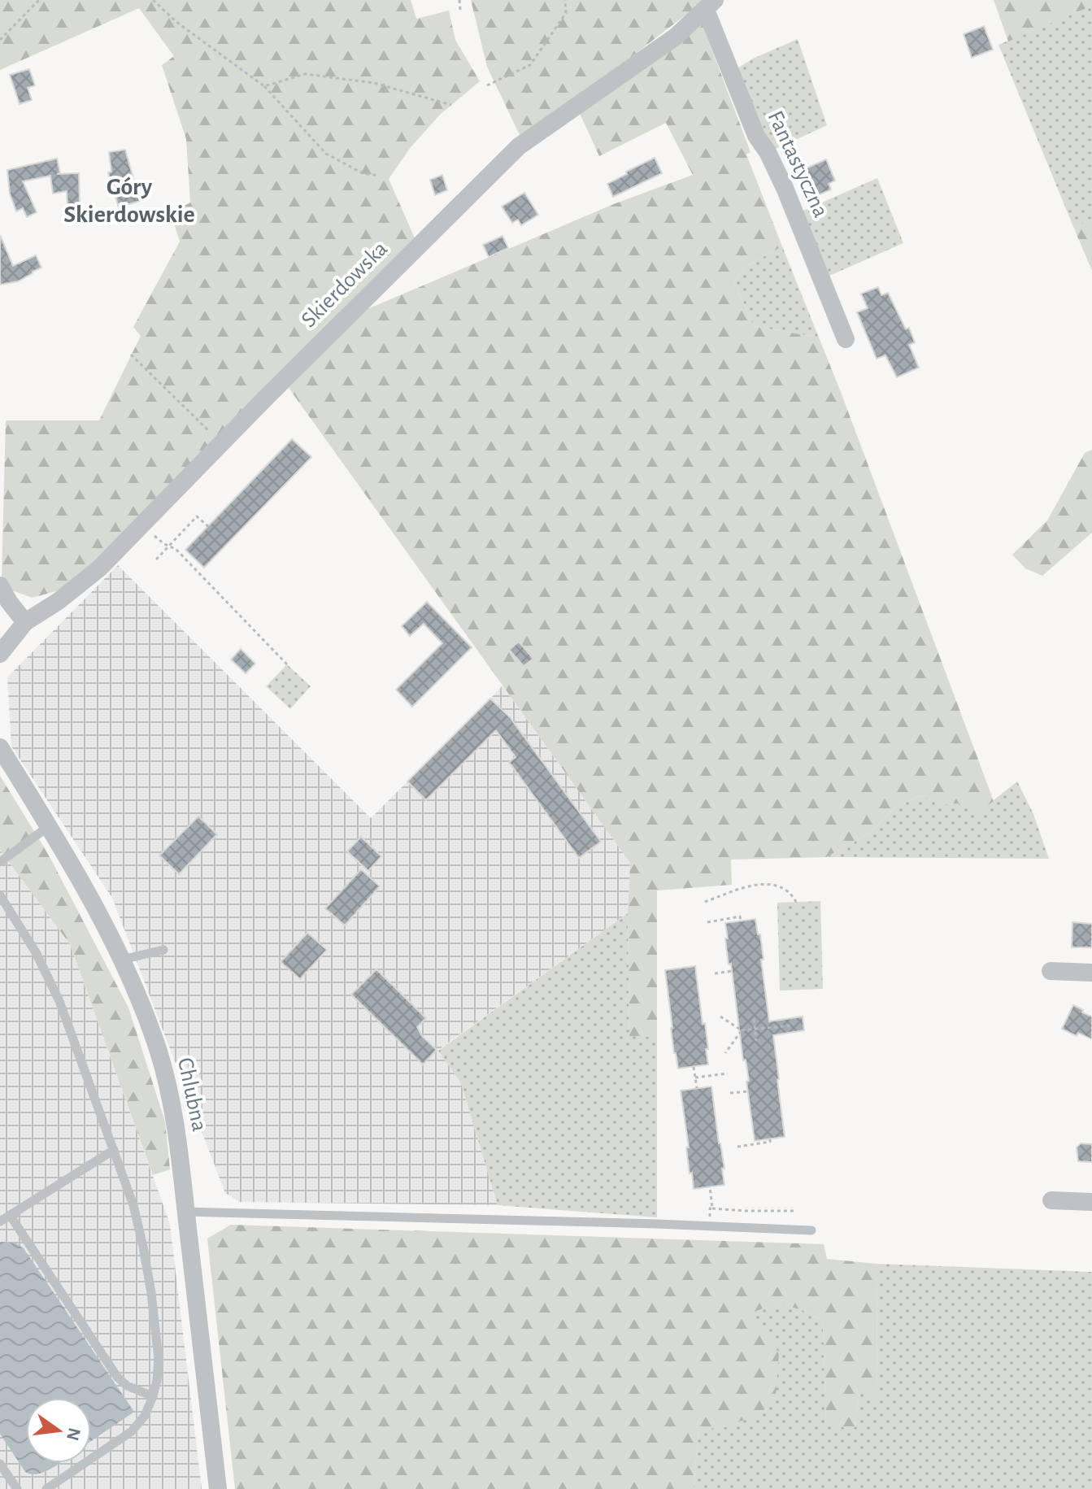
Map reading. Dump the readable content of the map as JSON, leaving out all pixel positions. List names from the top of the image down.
{
  "streets": {
    "street": ["Fantastyczna", "Skierdowska", "Chlubna"]
  },
  "crossings": [
    ["Fantastyczna", "Skierdowska"]
  ],
  "districts": ["Góry Skierdowskie"],
  "north": "right"
}
